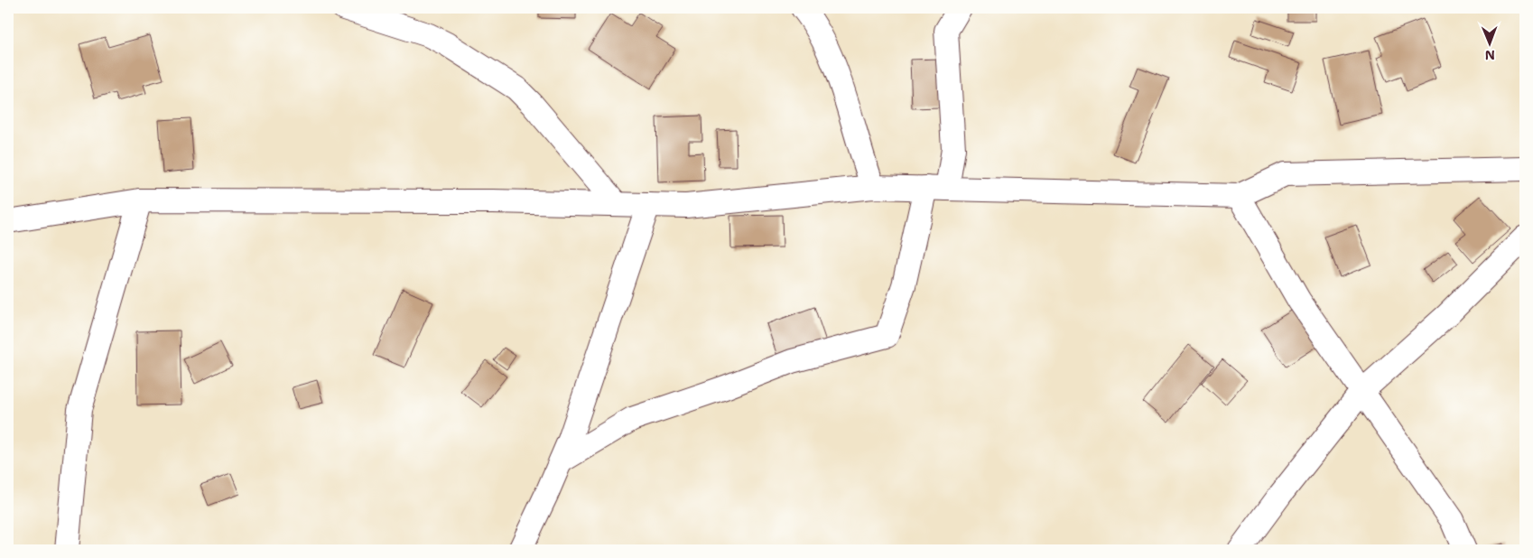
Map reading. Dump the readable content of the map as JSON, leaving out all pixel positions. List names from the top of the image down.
{
  "north": "bottom"
}
